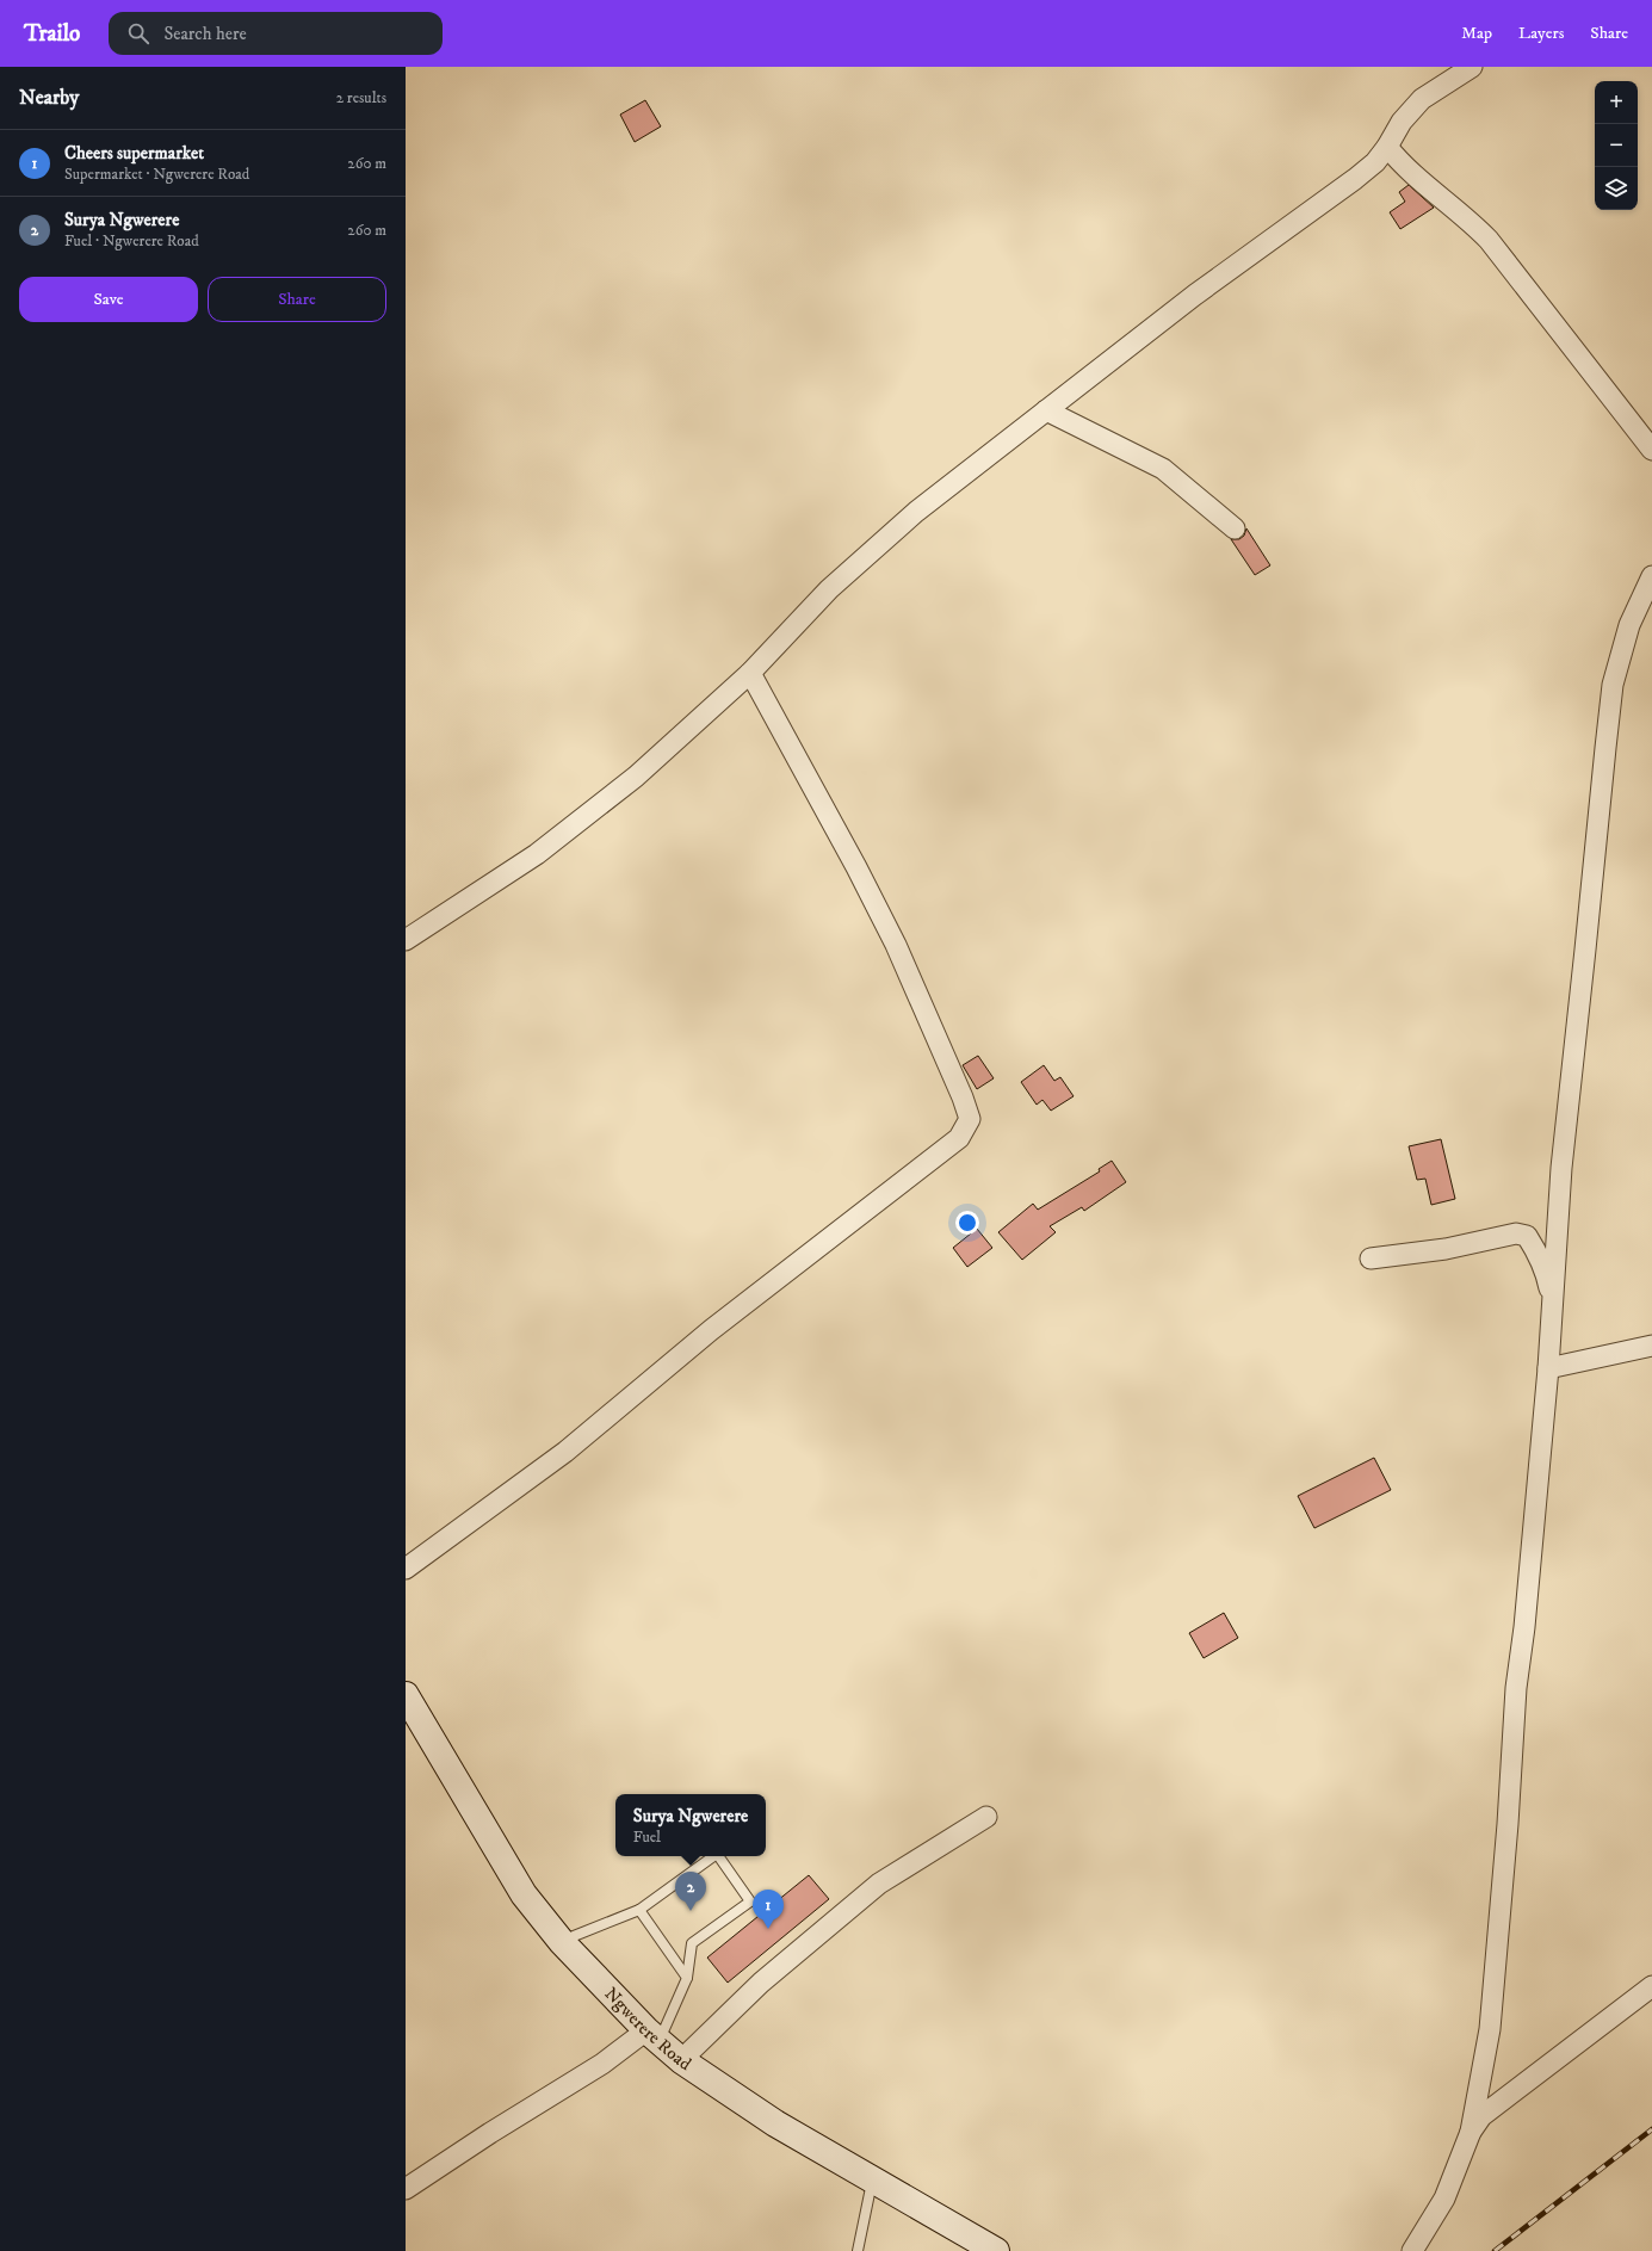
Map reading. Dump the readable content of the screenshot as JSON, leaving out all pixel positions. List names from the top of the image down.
{
  "streets": {
    "main road": ["Ngwerere Road"]
  },
  "page": {
    "header": "Trailo",
    "search": "Search here",
    "nav": ["Map", "Layers", "Share"],
    "heading": ["Nearby", "2 results"],
    "map_buttons": ["+", "−"],
    "list": [
      {
        "mark": "1",
        "name": "Cheers supermarket",
        "note": "Supermarket · Ngwerere Road",
        "value": "260 m"
      },
      {
        "mark": "2",
        "name": "Surya Ngwerere",
        "note": "Fuel · Ngwerere Road",
        "value": "260 m"
      }
    ],
    "buttons": ["Save", "Share"],
    "popup": ["Surya Ngwerere", "Fuel"],
    "pins": ["2", "1"]
  }
}
